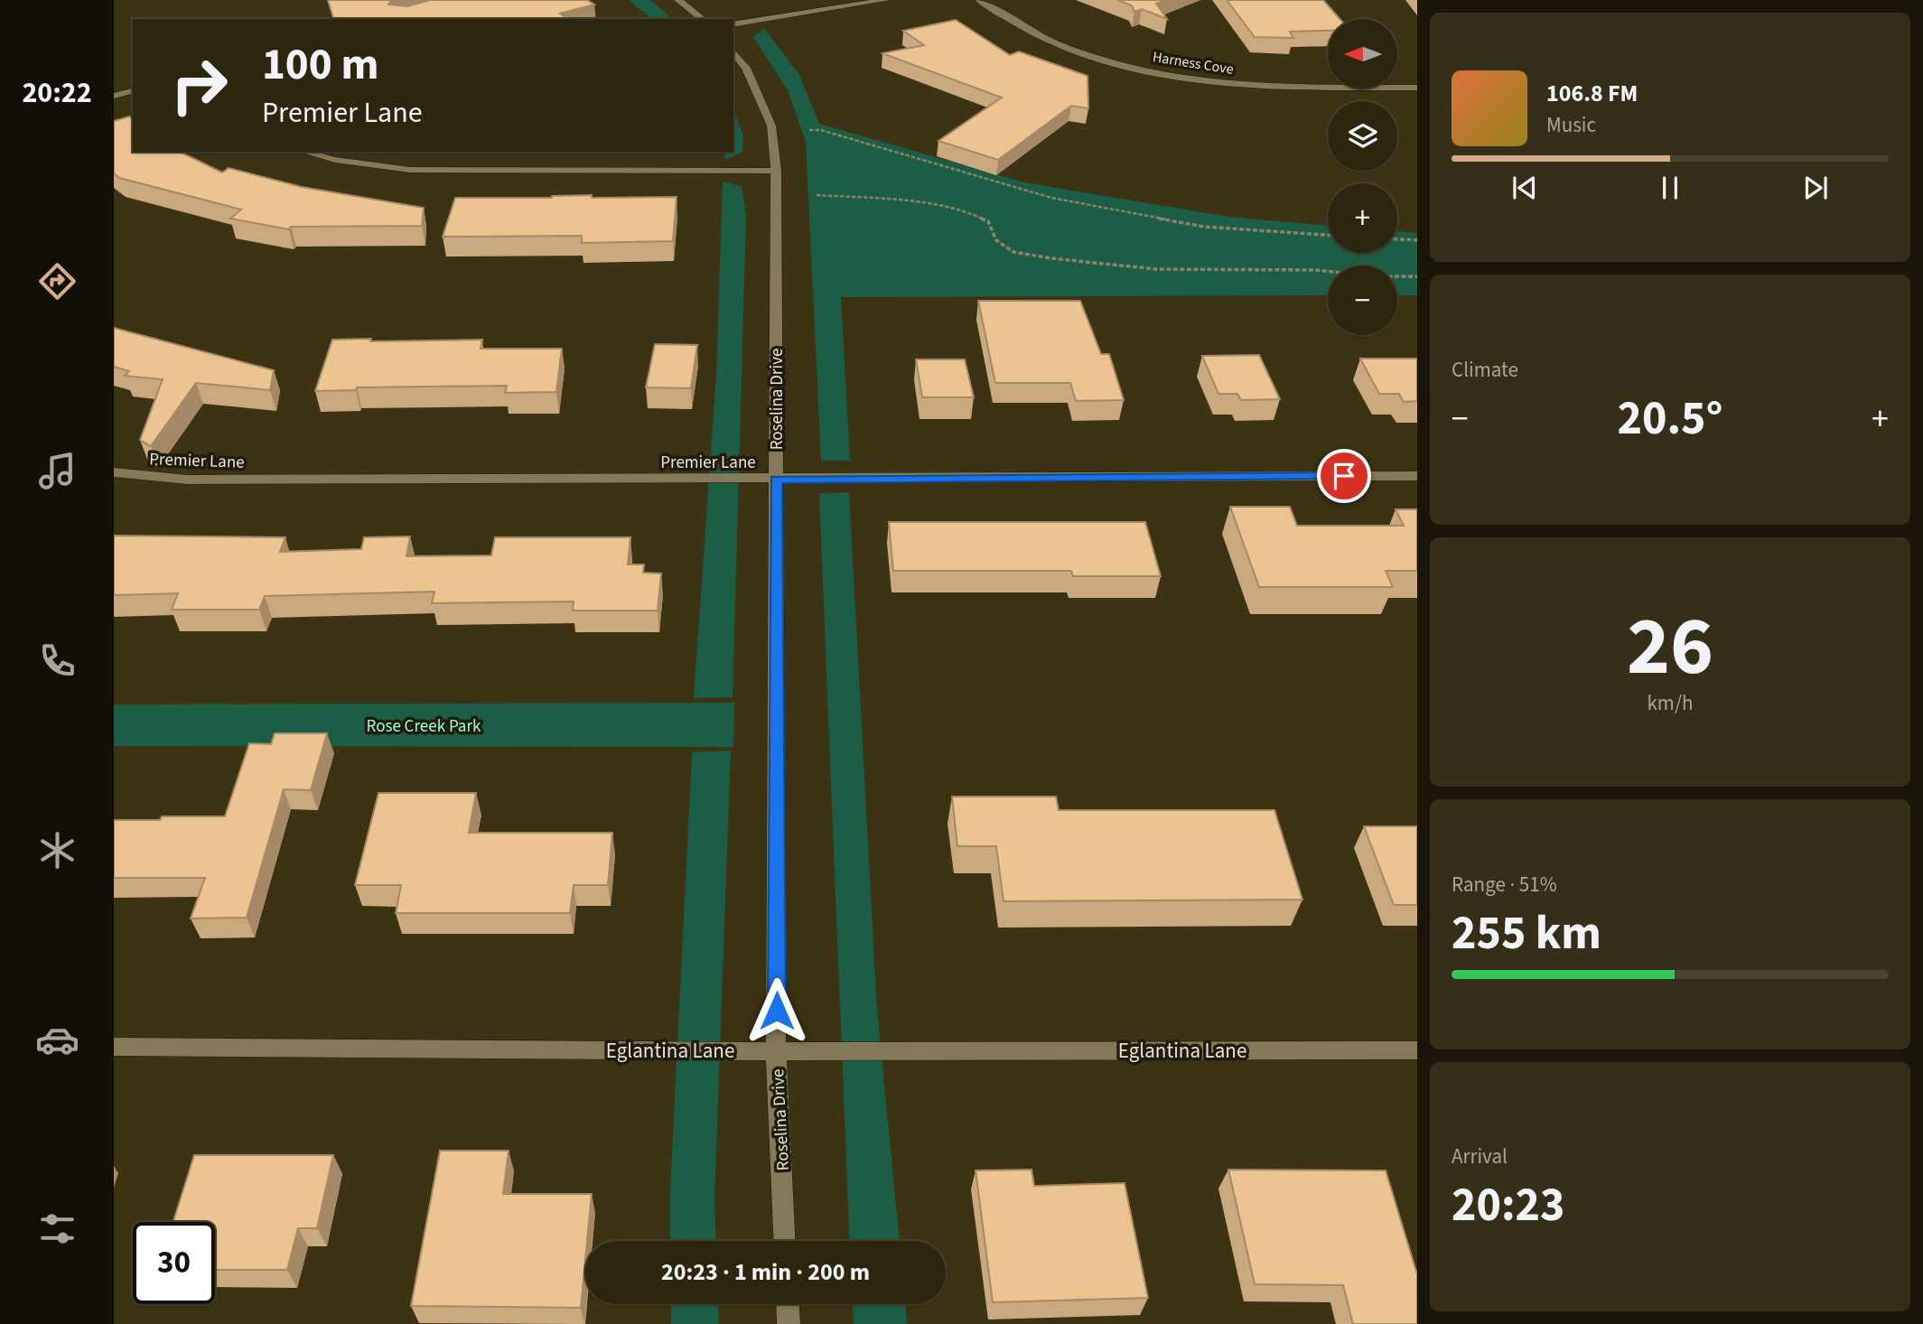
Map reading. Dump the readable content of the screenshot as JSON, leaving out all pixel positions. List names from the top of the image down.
{
  "streets": {
    "street": [
      "Harness Cove",
      "Roselina Drive",
      "Premier Lane",
      "Eglantina Lane"
    ]
  },
  "crossings": [
    ["Roselina Drive", "Premier Lane"],
    ["Roselina Drive", "Eglantina Lane"]
  ],
  "parks": ["Rose Creek Park"],
  "north": "left",
  "page": {
    "tabs": "20:22",
    "map_buttons": ["+", "−"],
    "turn": ["100 m", "Premier Lane"],
    "song": ["106.8 FM", "Music"],
    "tile": [
      "Climate",
      ["26", "km/h"],
      ["Range · 51%", "255 km"],
      ["Arrival", "20:23"]
    ],
    "heat": ["−", "20.5°", "+"],
    "limit": "30",
    "trip": "20:23 · 1 min · 200 m"
  }
}
